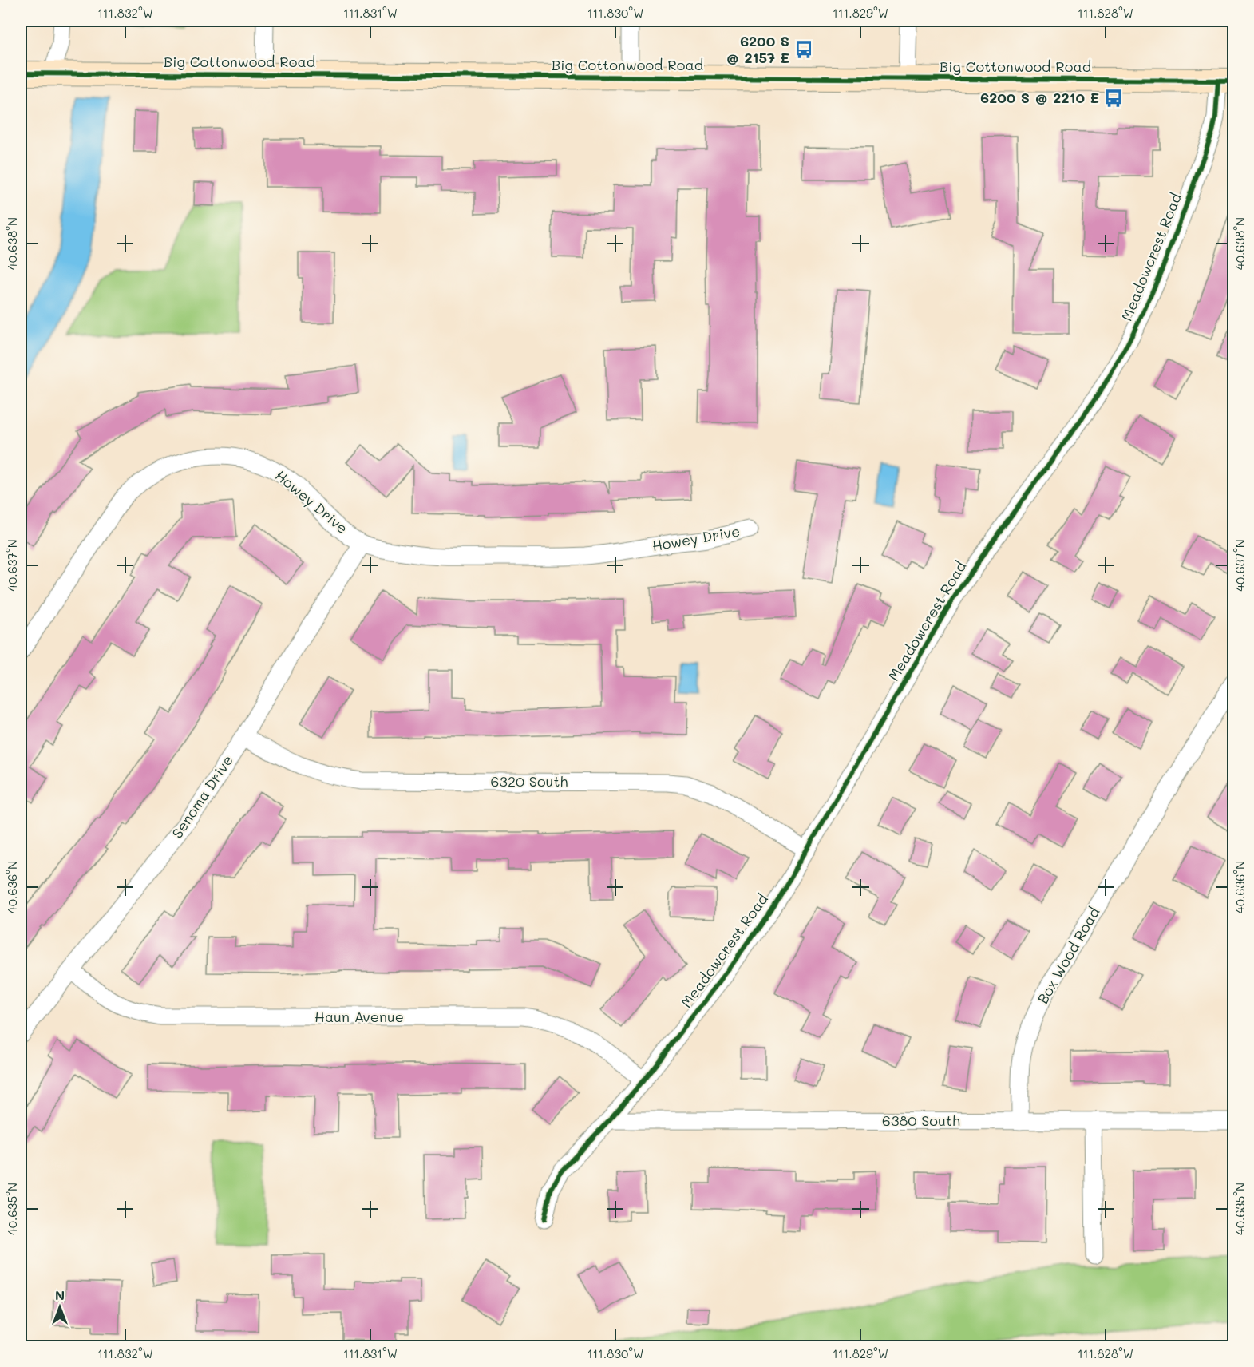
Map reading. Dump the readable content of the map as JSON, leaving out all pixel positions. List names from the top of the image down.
{
  "streets": {
    "main road": ["Big Cottonwood Road"],
    "street": [
      "Meadowcrest Road",
      "Howey Drive",
      "6320 South",
      "Senoma Drive",
      "Box Wood Road",
      "Haun Avenue",
      "6380 South"
    ]
  },
  "crossings": [
    ["Big Cottonwood Road", "Meadowcrest Road"],
    ["Meadowcrest Road", "6320 South"],
    ["Meadowcrest Road", "Haun Avenue"],
    ["Meadowcrest Road", "6380 South"],
    ["Howey Drive", "Senoma Drive"],
    ["6320 South", "Senoma Drive"],
    ["Senoma Drive", "Haun Avenue"],
    ["Box Wood Road", "6380 South"]
  ],
  "places": {
    "bus stop": ["6200 S @ 2157 E", "6200 S @ 2210 E"]
  },
  "north": "top",
  "coordinates": [
    "111.832°W",
    "111.831°W",
    "111.830°W",
    "111.829°W",
    "111.828°W",
    "40.638°N",
    "40.637°N",
    "40.636°N",
    "40.635°N"
  ]
}
